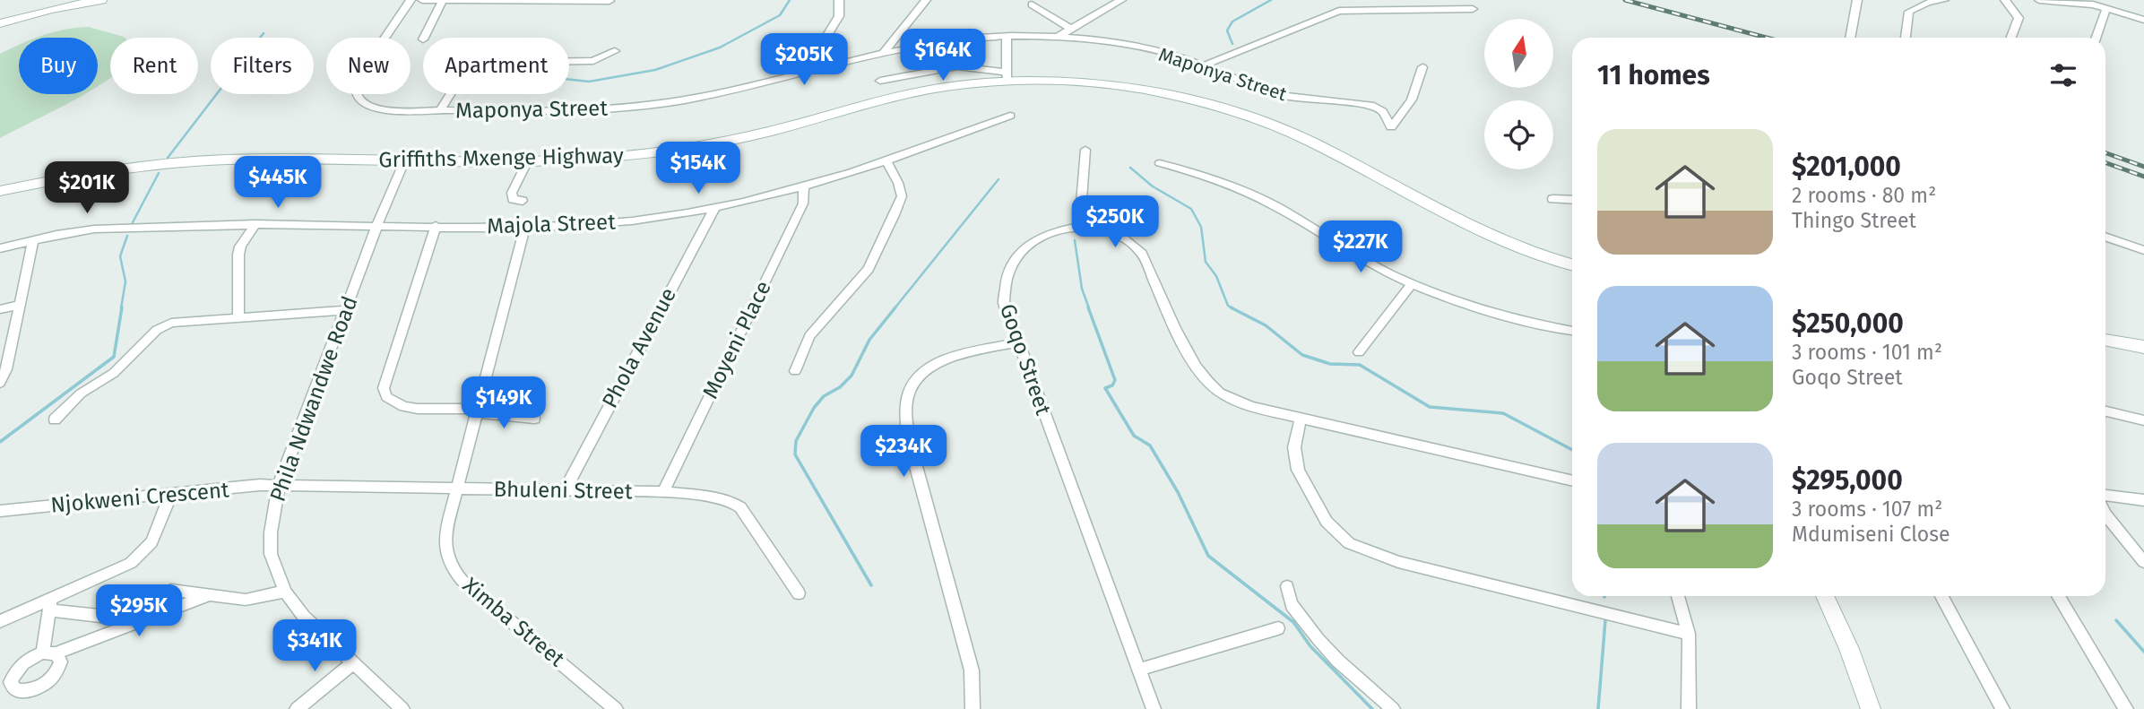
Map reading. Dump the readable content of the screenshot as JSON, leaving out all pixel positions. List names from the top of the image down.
{
  "streets": {
    "street": [
      "Maponya Street",
      "Griffiths Mxenge Highway",
      "Majola Street",
      "Moyeni Place",
      "Phola Avenue",
      "Goqo Street",
      "Phila Ndwandwe Road",
      "Bhuleni Street",
      "Njokweni Crescent",
      "Ximba Street"
    ]
  },
  "crossings": [
    ["Griffiths Mxenge Highway", "Phila Ndwandwe Road"],
    ["Majola Street", "Moyeni Place"],
    ["Majola Street", "Phola Avenue"],
    ["Majola Street", "Phila Ndwandwe Road"],
    ["Majola Street", "Ximba Street"],
    ["Moyeni Place", "Bhuleni Street"],
    ["Phola Avenue", "Bhuleni Street"],
    ["Phila Ndwandwe Road", "Bhuleni Street"],
    ["Phila Ndwandwe Road", "Njokweni Crescent"],
    ["Bhuleni Street", "Njokweni Crescent"],
    ["Bhuleni Street", "Ximba Street"]
  ],
  "north": "top",
  "page": {
    "price": [
      "$164K",
      "$205K",
      "$154K",
      "$445K",
      "$201K",
      "$250K",
      "$227K",
      "$149K",
      "$234K",
      "$295K",
      "$341K"
    ],
    "chip": [
      "Buy",
      "Rent",
      "Filters",
      "New",
      "Apartment"
    ],
    "heading": "11 homes",
    "list": [
      {
        "name": "$201,000",
        "note": "2 rooms · 80 m² · Thingo Street"
      },
      {
        "name": "$250,000",
        "note": "3 rooms · 101 m² · Goqo Street"
      },
      {
        "name": "$295,000",
        "note": "3 rooms · 107 m² · Mdumiseni Close"
      }
    ]
  }
}
